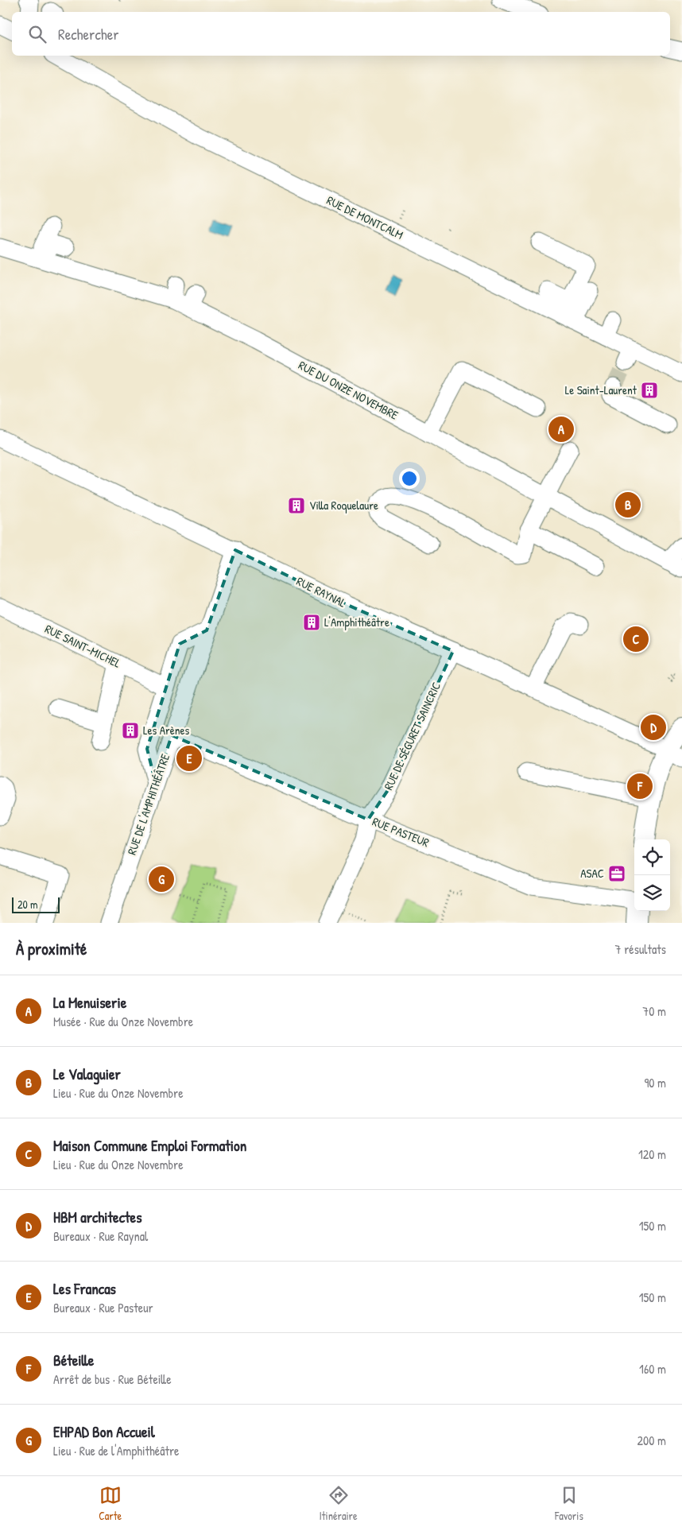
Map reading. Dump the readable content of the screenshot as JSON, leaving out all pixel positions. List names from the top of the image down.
{
  "streets": {
    "street": [
      "RUE DE MONTCALM",
      "RUE DU ONZE NOVEMBRE",
      "RUE RAYNAL",
      "RUE SAINT-MICHEL",
      "RUE DE SÉGURET SAINCRIC",
      "RUE DE L'AMPHITHÉÂTRE",
      "RUE PASTEUR"
    ]
  },
  "crossings": [
    ["RUE RAYNAL", "RUE DE SÉGURET SAINCRIC"],
    ["RUE RAYNAL", "RUE DE L'AMPHITHÉÂTRE"],
    ["RUE DE SÉGURET SAINCRIC", "RUE PASTEUR"],
    ["RUE DE L'AMPHITHÉÂTRE", "RUE PASTEUR"]
  ],
  "places": {
    "building": [
      "Le Saint-Laurent",
      "Villa Roquelaure",
      "L'Amphithéâtre",
      "Les Arènes"
    ],
    "office": ["ASAC"]
  },
  "scale_bar": "20 m",
  "page": {
    "search": "Rechercher",
    "pins": [
      "A",
      "B",
      "C",
      "D",
      "E",
      "F",
      "G"
    ],
    "scale": "20 m",
    "heading": ["À proximité", "7 résultats"],
    "list": [
      {
        "mark": "A",
        "name": "La Menuiserie",
        "note": "Musée · Rue du Onze Novembre",
        "value": "70 m"
      },
      {
        "mark": "B",
        "name": "Le Valaguier",
        "note": "Lieu · Rue du Onze Novembre",
        "value": "90 m"
      },
      {
        "mark": "C",
        "name": "Maison Commune Emploi Formation",
        "note": "Lieu · Rue du Onze Novembre",
        "value": "120 m"
      },
      {
        "mark": "D",
        "name": "HBM architectes",
        "note": "Bureaux · Rue Raynal",
        "value": "150 m"
      },
      {
        "mark": "E",
        "name": "Les Francas",
        "note": "Bureaux · Rue Pasteur",
        "value": "150 m"
      },
      {
        "mark": "F",
        "name": "Béteille",
        "note": "Arrêt de bus · Rue Béteille",
        "value": "160 m"
      },
      {
        "mark": "G",
        "name": "EHPAD Bon Accueil",
        "note": "Lieu · Rue de l'Amphithéâtre",
        "value": "200 m"
      }
    ],
    "nav": ["Carte", "Itinéraire", "Favoris"]
  }
}
